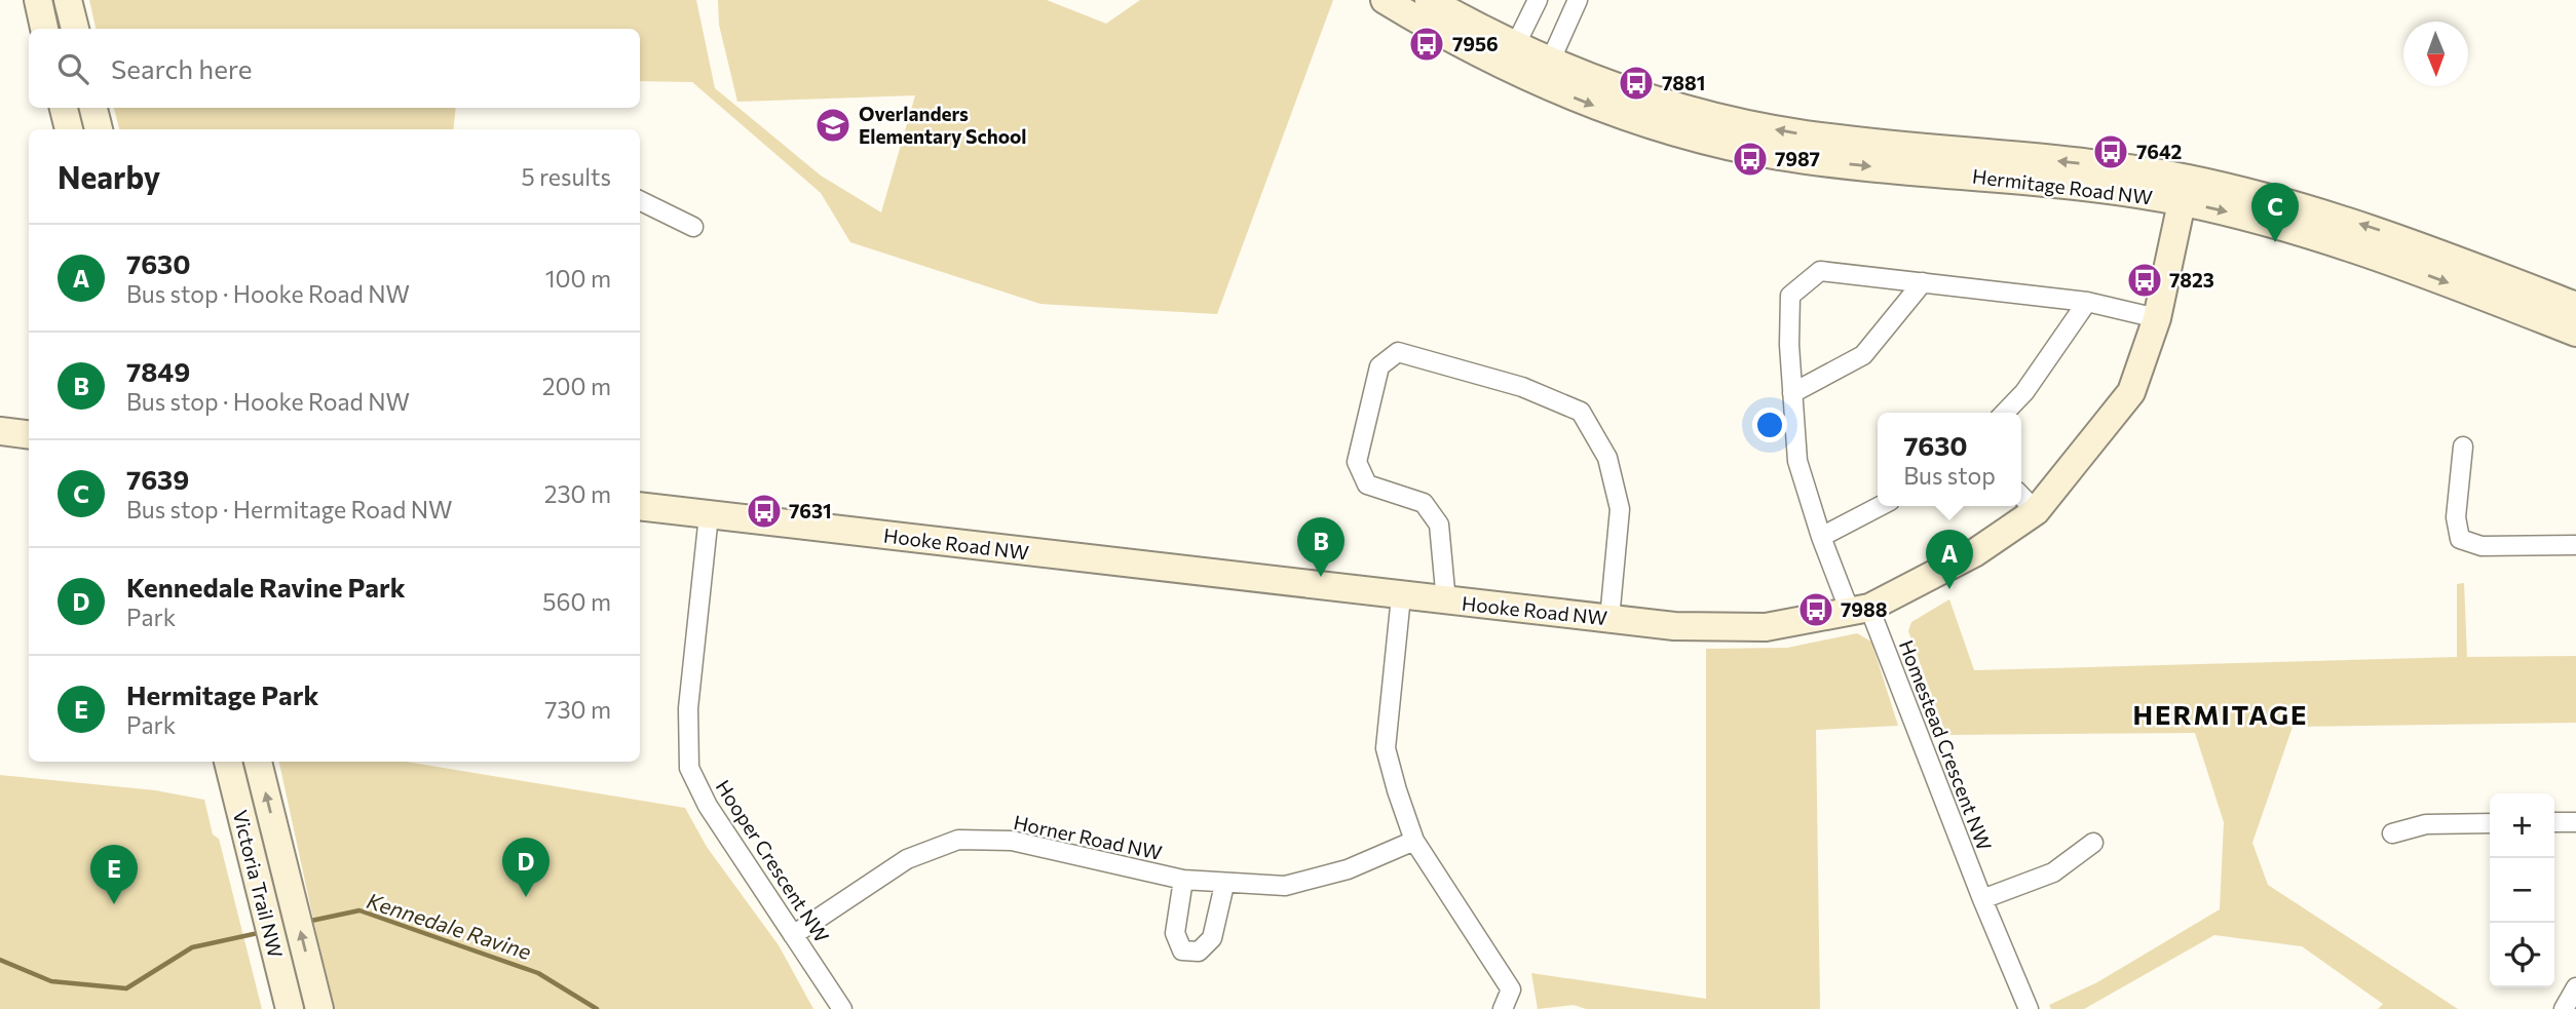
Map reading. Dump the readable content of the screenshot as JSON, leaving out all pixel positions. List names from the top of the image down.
{
  "streets": {
    "street": [
      "Hermitage Road NW",
      "Hooke Road NW",
      "Homestead Crescent NW",
      "Horner Road NW",
      "Hooper Crescent NW",
      "Victoria Trail NW"
    ]
  },
  "crossings": [
    ["Hermitage Road NW", "Hooke Road NW"],
    ["Hooke Road NW", "Homestead Crescent NW"],
    ["Hooke Road NW", "Hooper Crescent NW"],
    ["Horner Road NW", "Hooper Crescent NW"]
  ],
  "districts": ["HERMITAGE"],
  "water": ["Kennedale Ravine"],
  "places": {
    "bus stop": [
      "7956",
      "7881",
      "7642",
      "7987",
      "7823",
      "7631",
      "7988"
    ],
    "school or university": ["Overlanders Elementary School"]
  },
  "north": "bottom",
  "page": {
    "search": "Search here",
    "heading": ["Nearby", "5 results"],
    "pins": [
      "C",
      "B",
      "A",
      "D",
      "E"
    ],
    "list": [
      {
        "mark": "A",
        "name": "7630",
        "note": "Bus stop · Hooke Road NW",
        "value": "100 m"
      },
      {
        "mark": "B",
        "name": "7849",
        "note": "Bus stop · Hooke Road NW",
        "value": "200 m"
      },
      {
        "mark": "C",
        "name": "7639",
        "note": "Bus stop · Hermitage Road NW",
        "value": "230 m"
      },
      {
        "mark": "D",
        "name": "Kennedale Ravine Park",
        "note": "Park",
        "value": "560 m"
      },
      {
        "mark": "E",
        "name": "Hermitage Park",
        "note": "Park",
        "value": "730 m"
      }
    ],
    "popup": ["7630", "Bus stop"],
    "map_buttons": ["+", "−"]
  }
}
